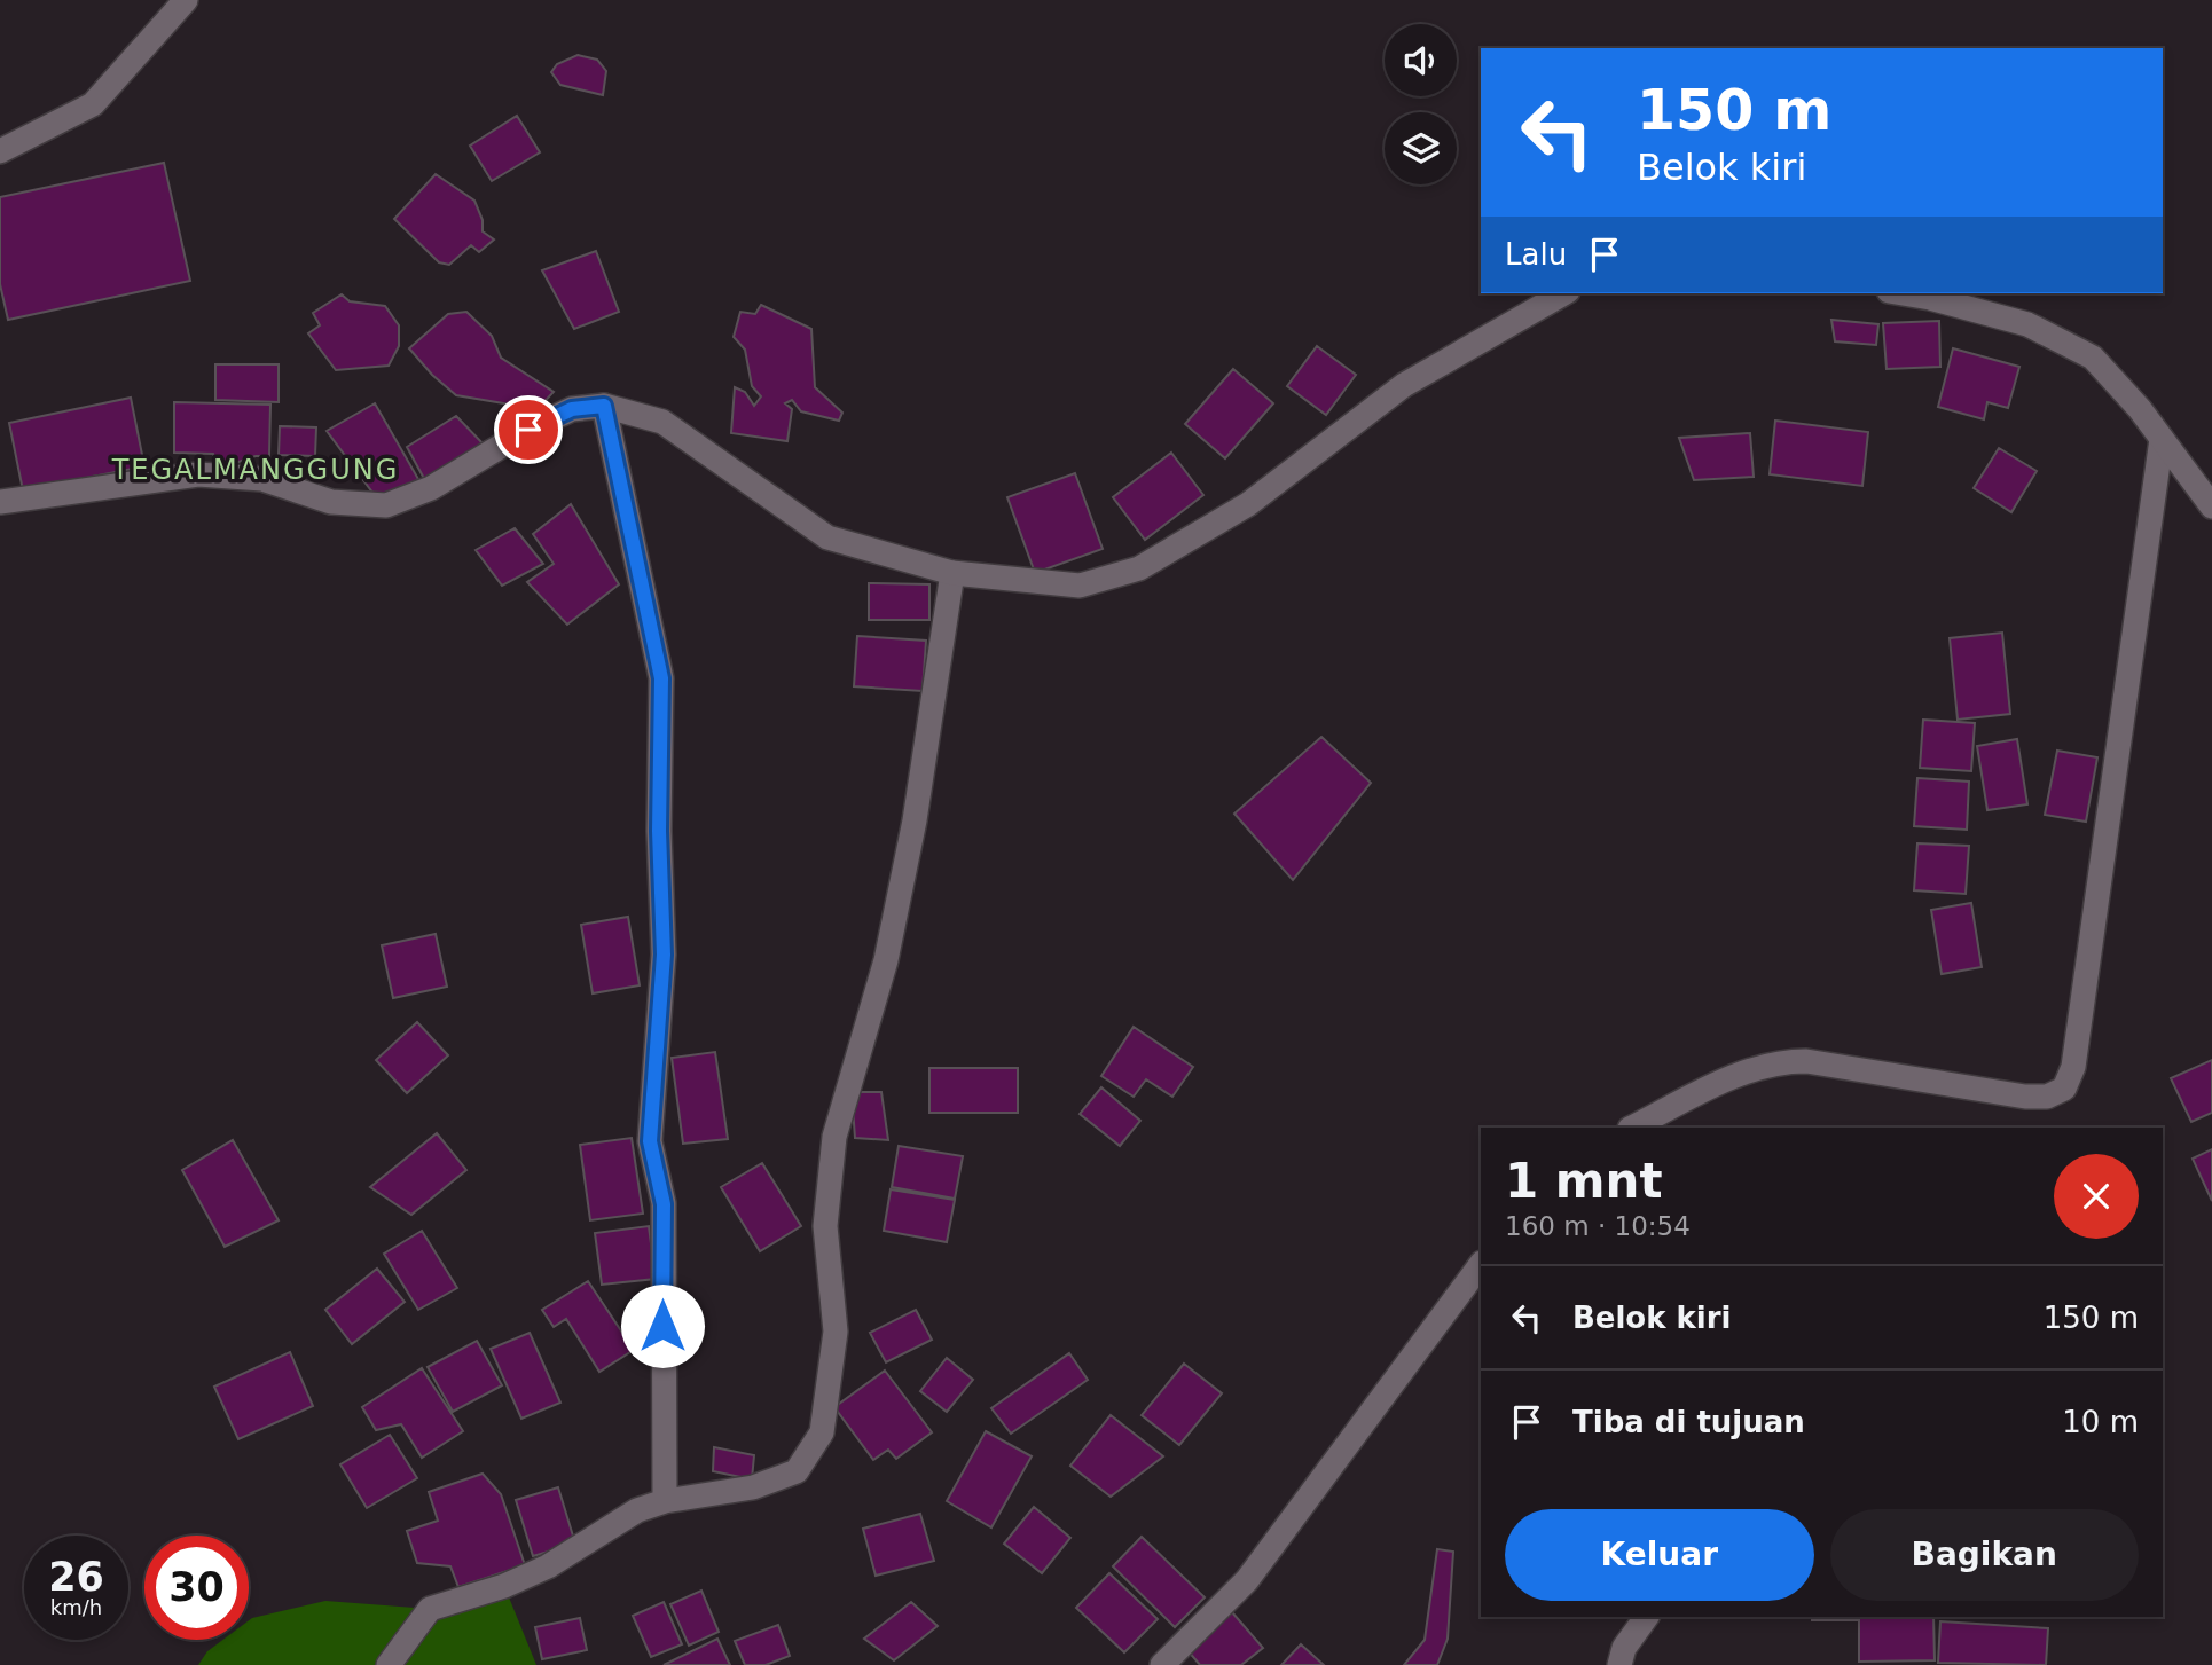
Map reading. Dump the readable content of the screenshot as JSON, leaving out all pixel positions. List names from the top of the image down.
{
  "districts": ["TEGALMANGGUNG"],
  "page": {
    "turn": ["150 m", "Belok kiri"],
    "then": "Lalu",
    "heading": ["1 mnt", "160 m · 10:54"],
    "list": [
      {
        "name": "Belok kiri",
        "value": "150 m"
      },
      {
        "name": "Tiba di tujuan",
        "value": "10 m"
      }
    ],
    "buttons": ["Keluar", "Bagikan"],
    "speed": "26 km/h",
    "limit": "30"
  }
}
